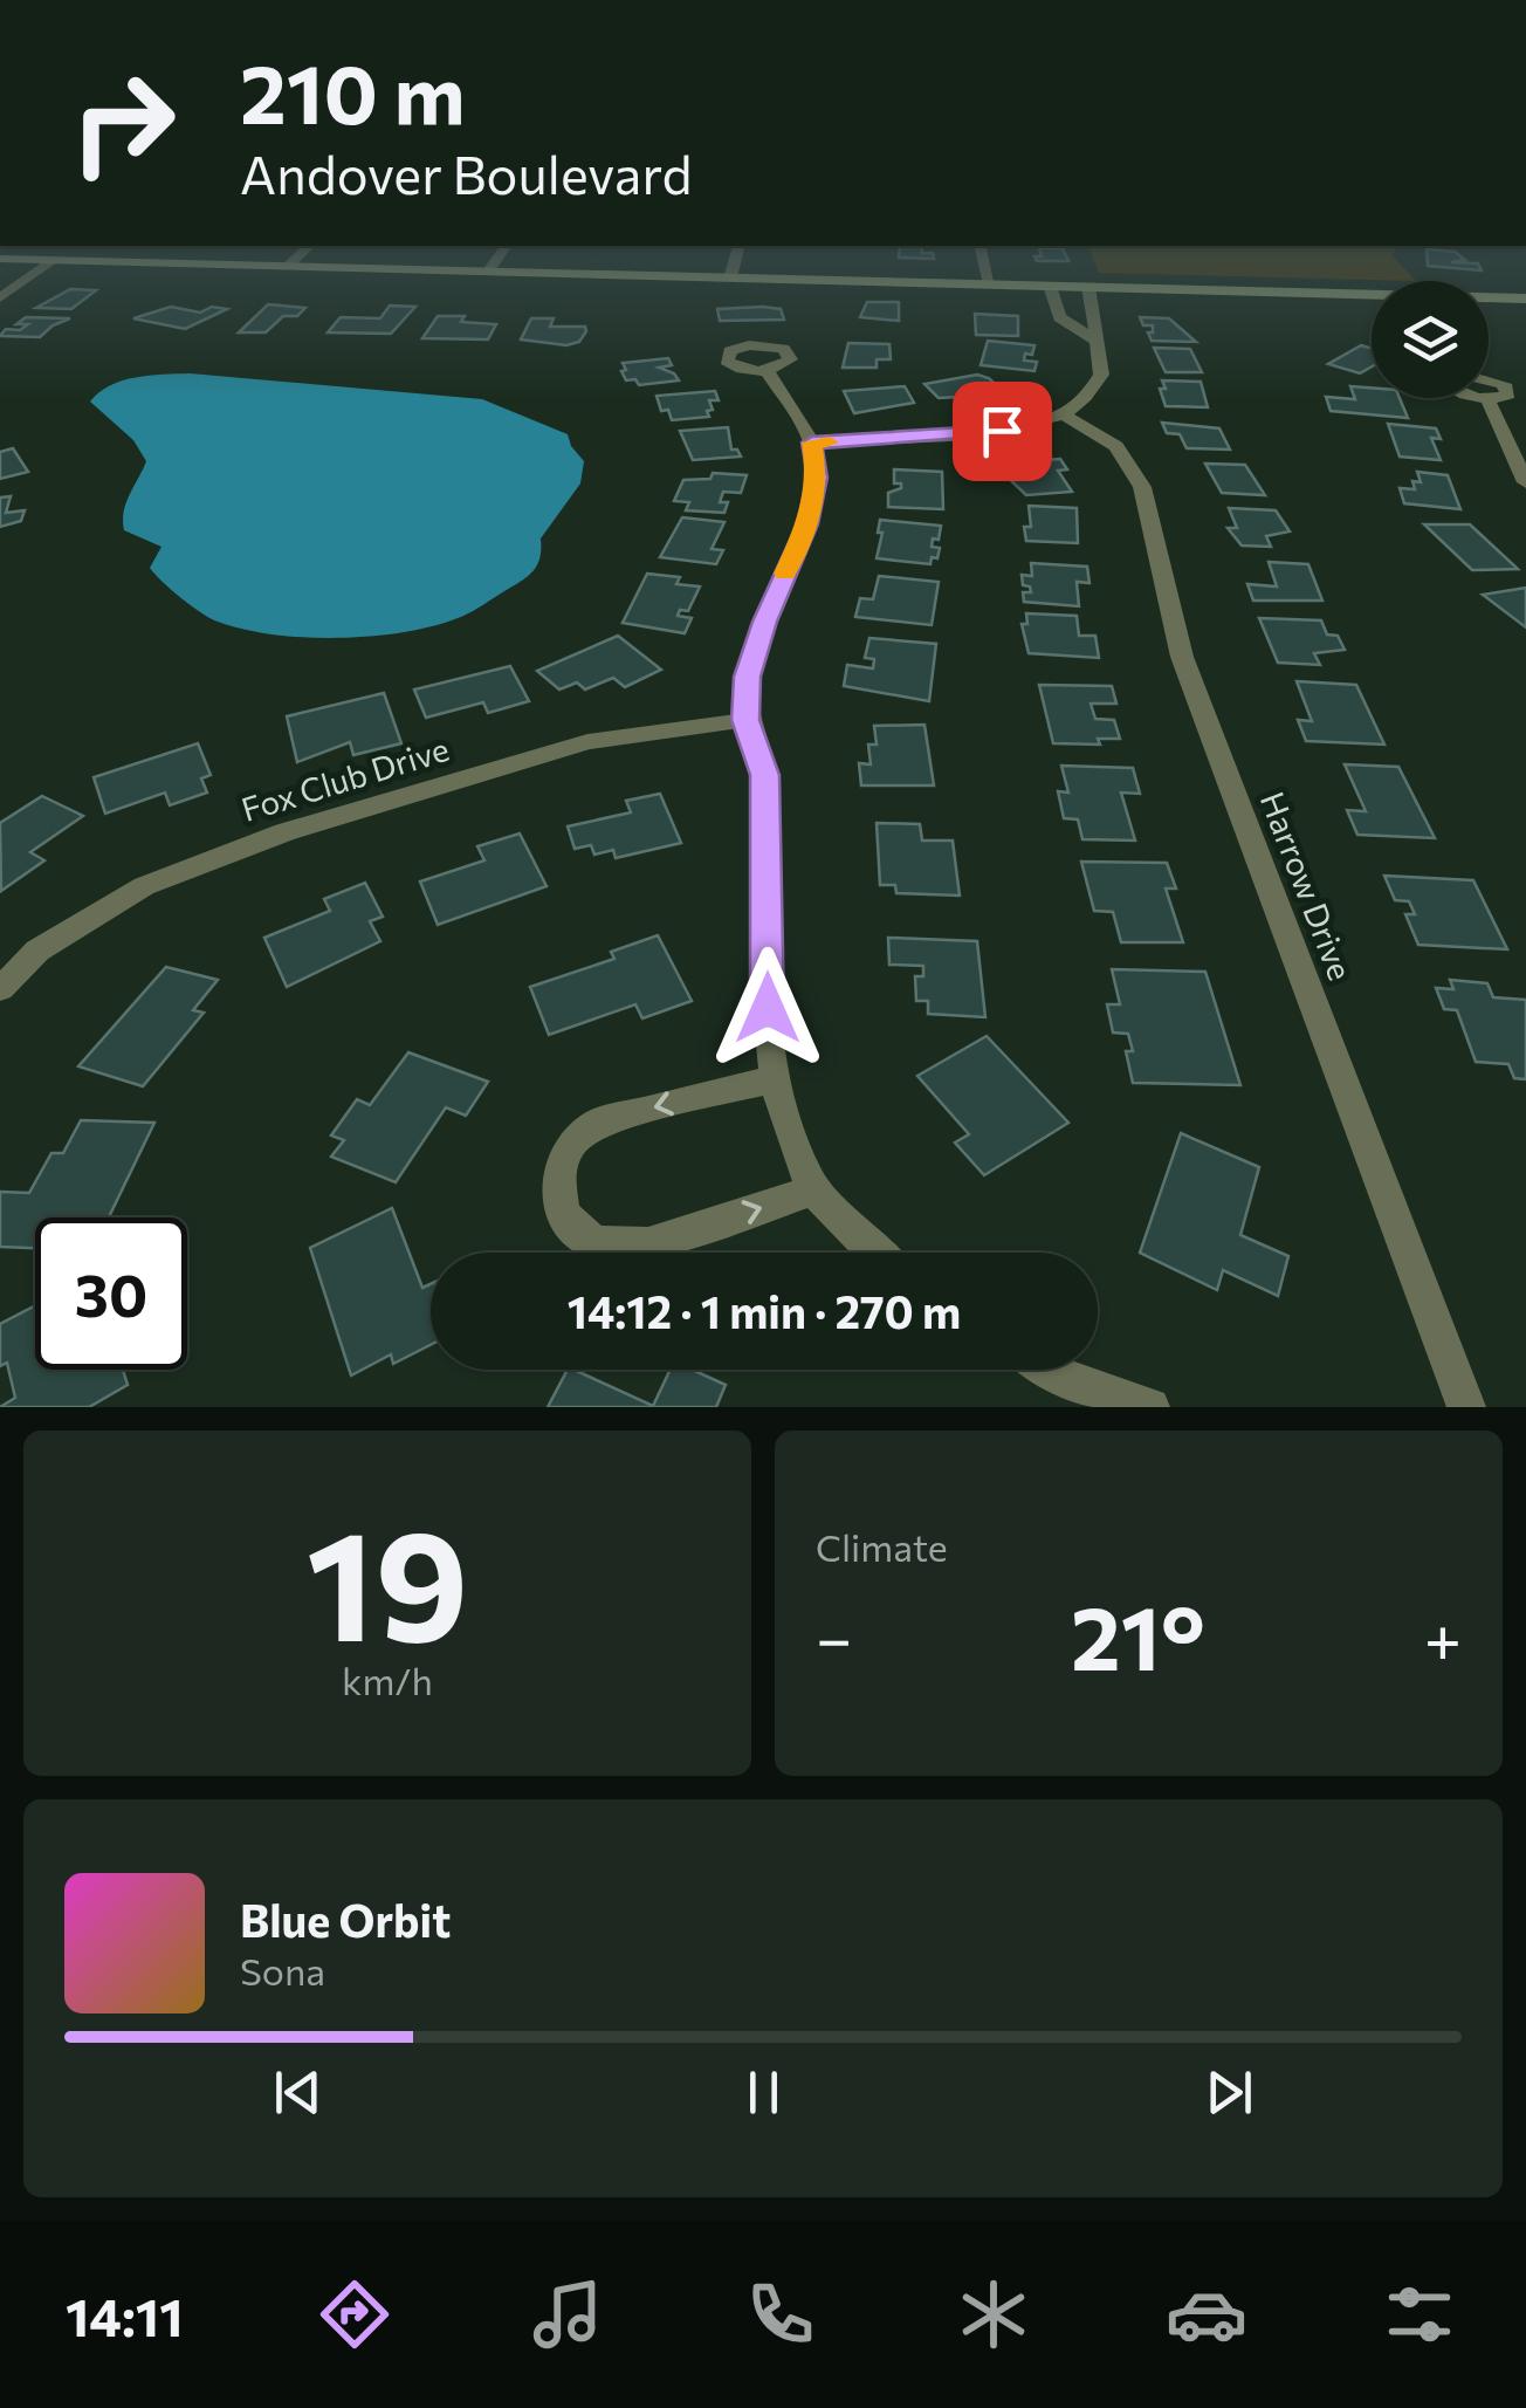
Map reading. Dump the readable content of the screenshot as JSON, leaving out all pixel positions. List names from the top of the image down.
{
  "streets": {
    "street": ["Fox Club Drive", "Harrow Drive"]
  },
  "page": {
    "turn": ["210 m", "Andover Boulevard"],
    "limit": "30",
    "trip": "14:12 · 1 min · 270 m",
    "tile": [
      ["19", "km/h"],
      "Climate"
    ],
    "heat": ["−", "21°", "+"],
    "song": ["Blue Orbit", "Sona"],
    "tabs": "14:11"
  }
}
